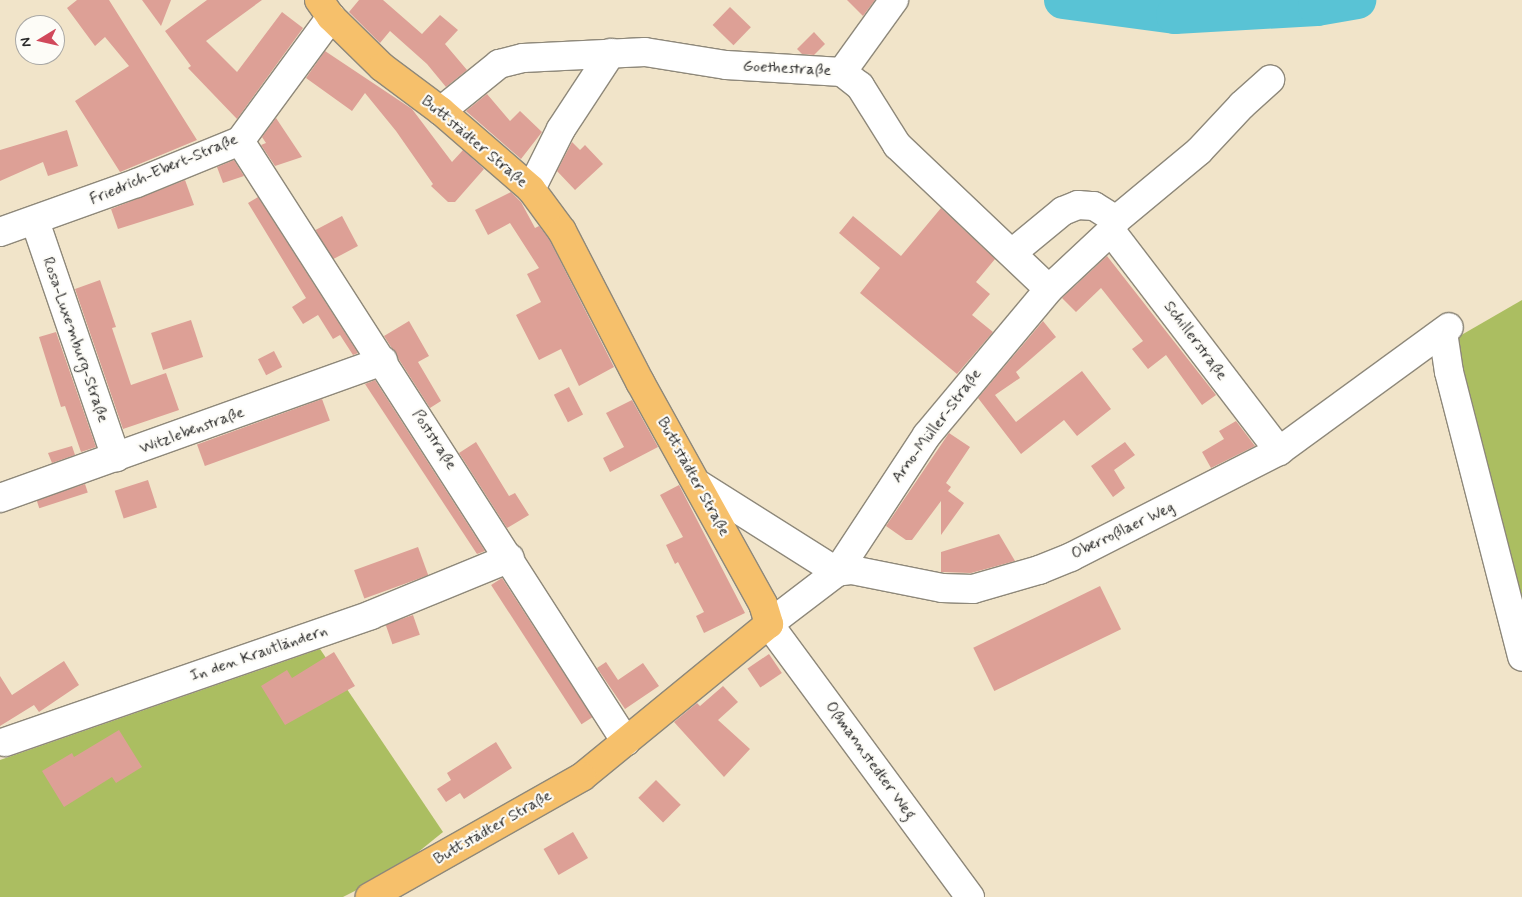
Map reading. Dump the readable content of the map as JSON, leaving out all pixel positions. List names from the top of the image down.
{
  "streets": {
    "main road": ["Buttstädter Straße"],
    "street": [
      "Goethestraße",
      "Friedrich-Ebert-Straße",
      "Rosa-Luxemburg-Straße",
      "Schillerstraße",
      "Arno-Müller-Straße",
      "Witzlebenstraße",
      "Poststraße",
      "Oberroßlaer Weg",
      "In den Krautländern",
      "Oßmannstedter Weg"
    ]
  },
  "crossings": [
    ["Goethestraße", "Buttstädter Straße"],
    ["Goethestraße", "Arno-Müller-Straße"],
    ["Buttstädter Straße", "Friedrich-Ebert-Straße"],
    ["Buttstädter Straße", "Poststraße"],
    ["Buttstädter Straße", "Oßmannstedter Weg"],
    ["Friedrich-Ebert-Straße", "Rosa-Luxemburg-Straße"],
    ["Friedrich-Ebert-Straße", "Poststraße"],
    ["Rosa-Luxemburg-Straße", "Witzlebenstraße"],
    ["Schillerstraße", "Arno-Müller-Straße"],
    ["Schillerstraße", "Oberroßlaer Weg"],
    ["Arno-Müller-Straße", "Oberroßlaer Weg"],
    ["Witzlebenstraße", "Poststraße"],
    ["Poststraße", "In den Krautländern"]
  ],
  "north": "left"
}
